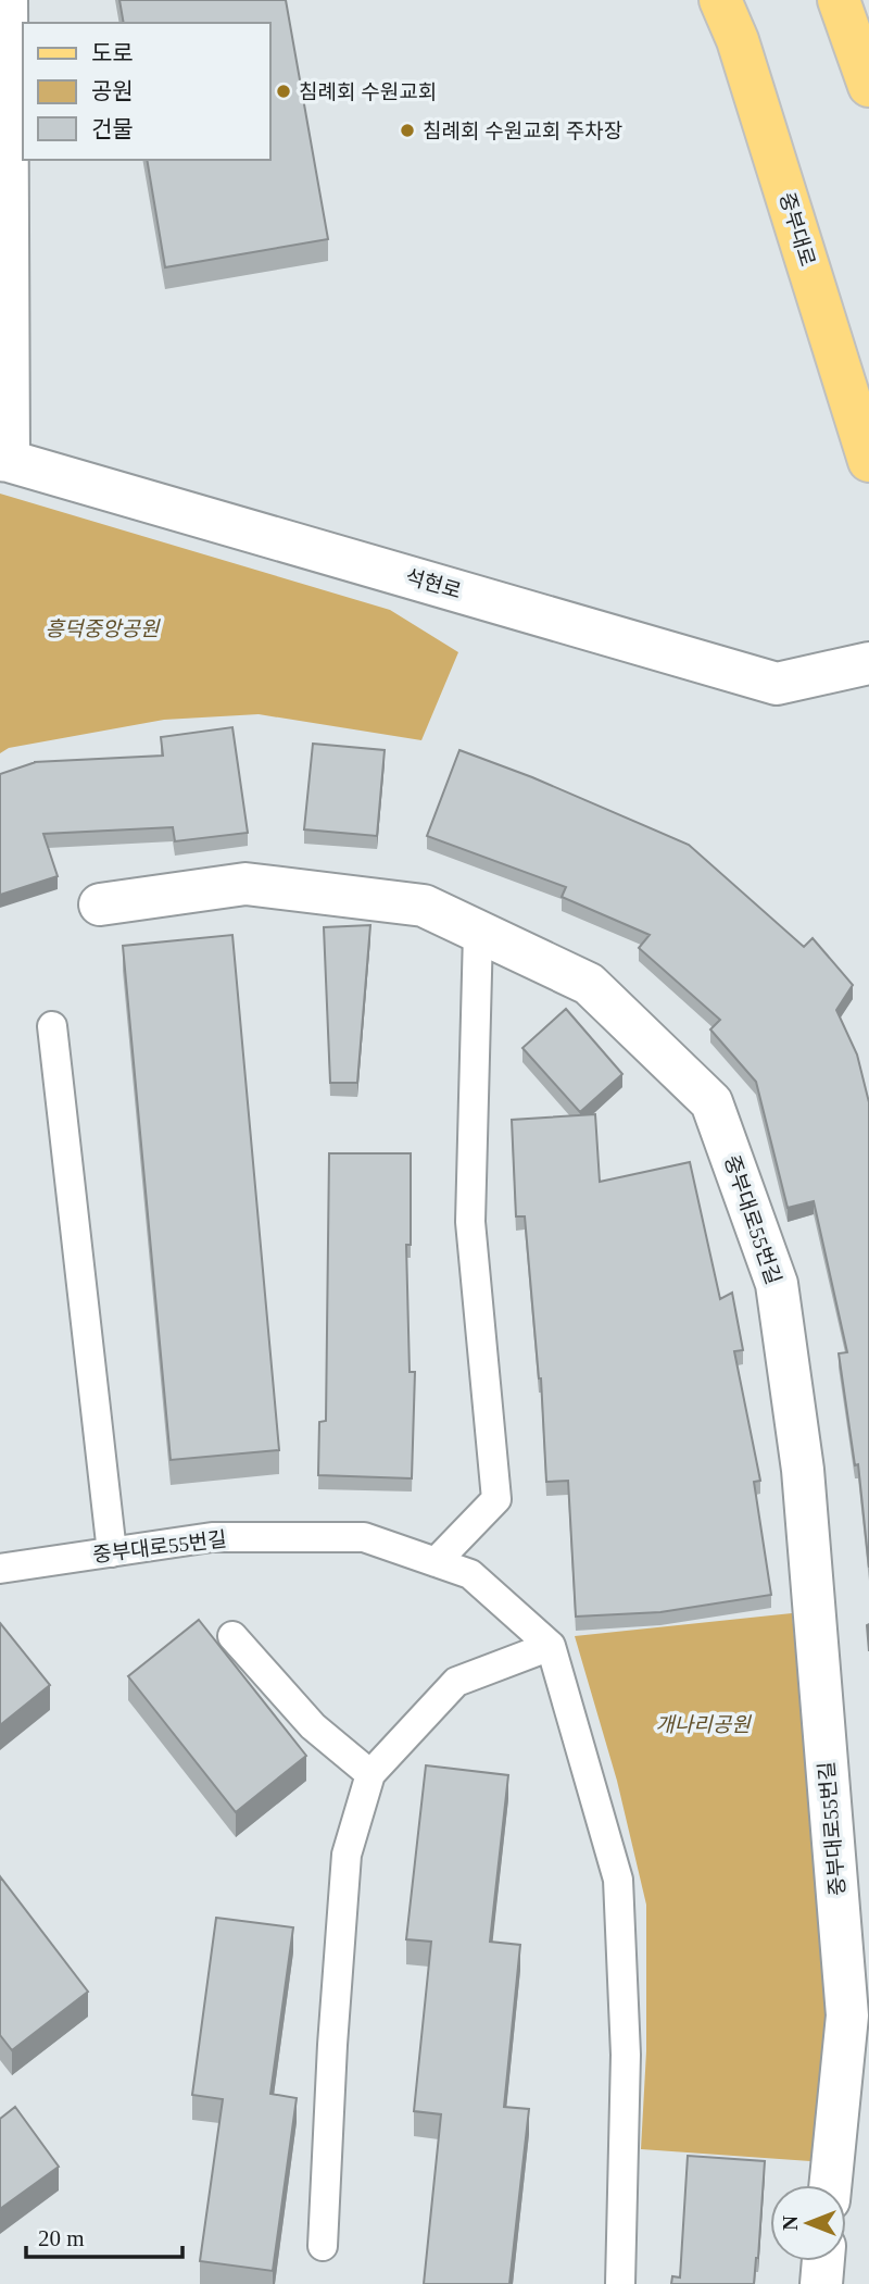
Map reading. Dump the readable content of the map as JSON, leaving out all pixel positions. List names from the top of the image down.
{
  "streets": {
    "main road": ["중부대로"],
    "street": ["석현로", "중부대로55번길"]
  },
  "parks": ["흥덕중앙공원", "개나리공원"],
  "places": ["침례회 수원교회", "침례회 수원교회 주차장"],
  "legend": ["도로", "공원", "건물"],
  "scale_bar": "20 m",
  "north": "left"
}
